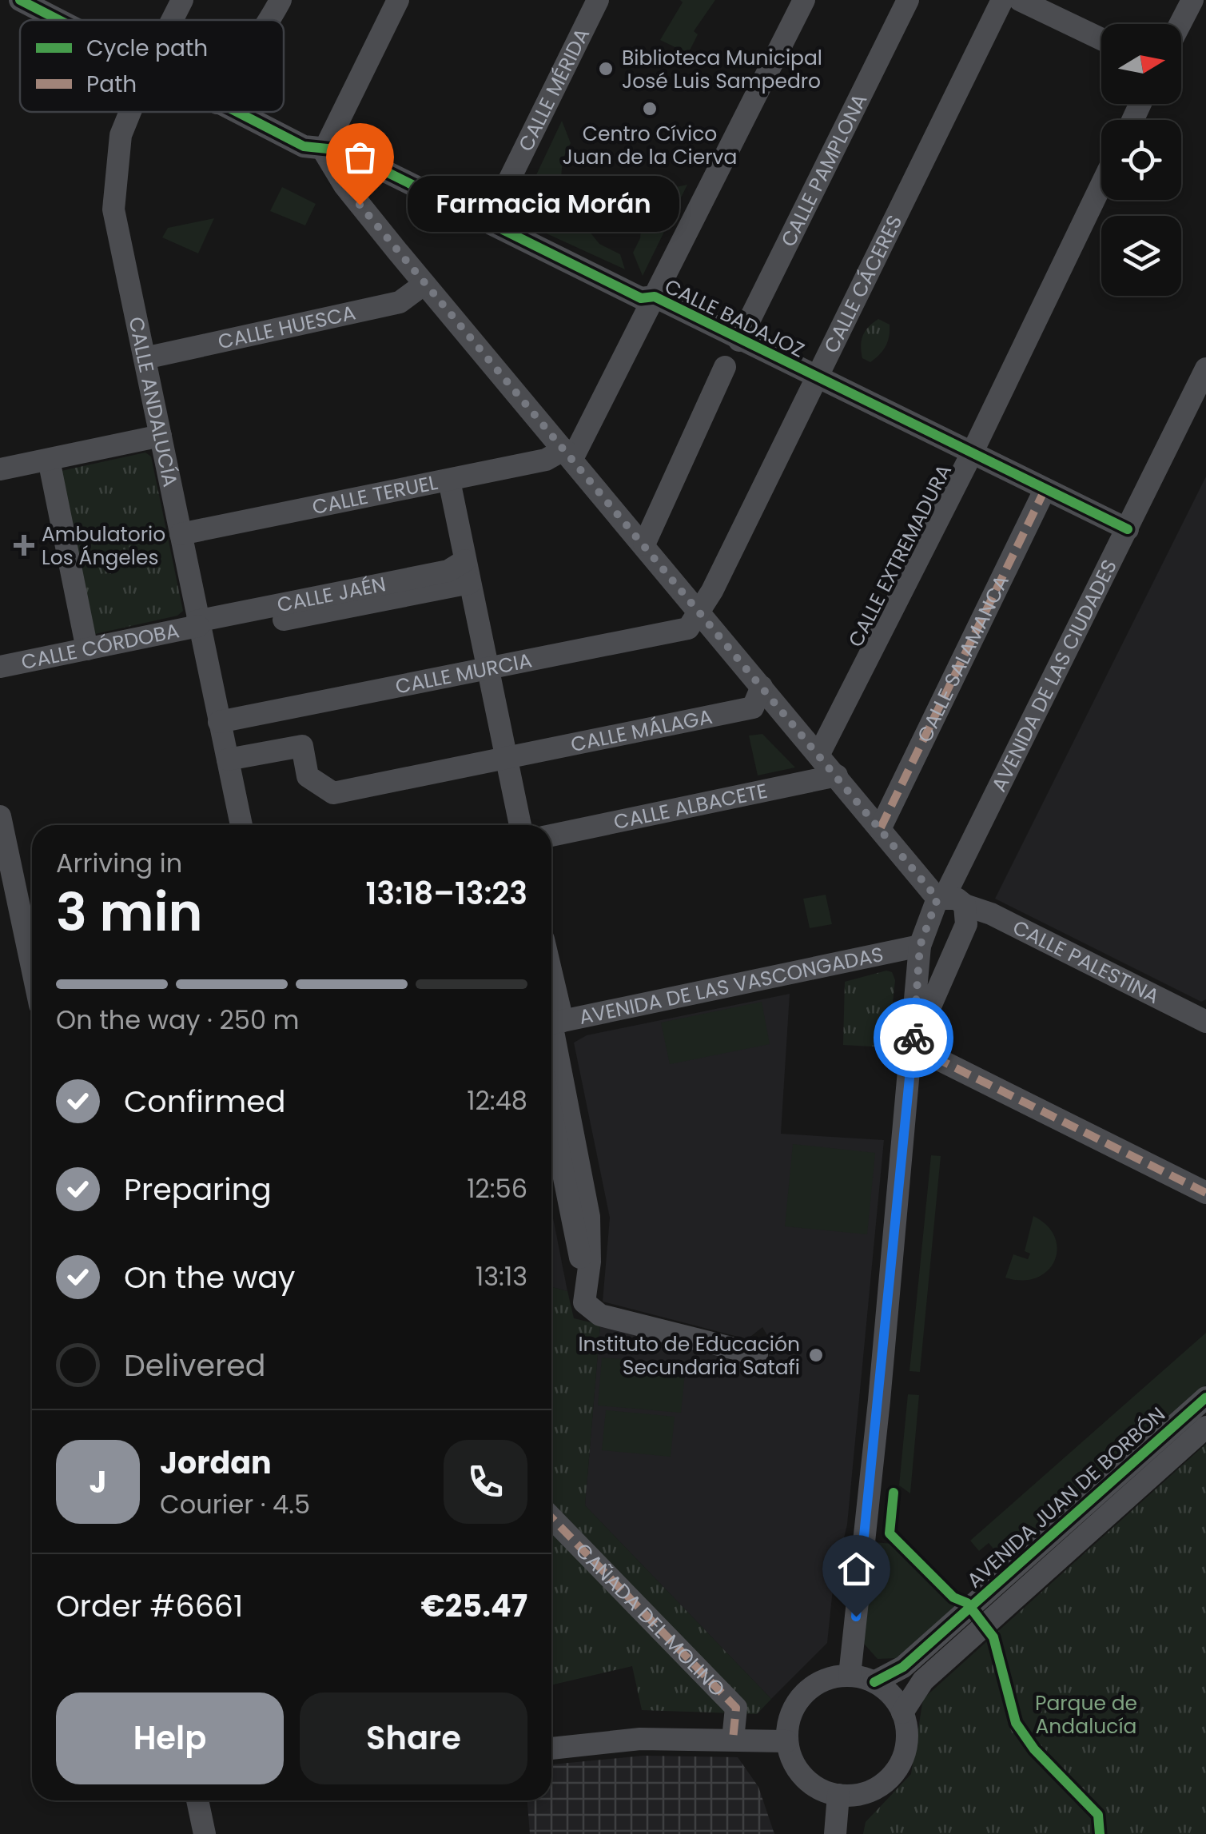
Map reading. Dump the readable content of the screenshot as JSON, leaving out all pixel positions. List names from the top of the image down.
{
  "streets": {
    "street": [
      "CALLE MÉRIDA",
      "CALLE PAMPLONA",
      "CALLE CÁCERES",
      "CALLE BADAJOZ",
      "CALLE HUESCA",
      "CALLE ANDALUCÍA",
      "CALLE TERUEL",
      "CALLE EXTREMADURA",
      "CALLE JAÉN",
      "CALLE CÓRDOBA",
      "CALLE SALAMANCA",
      "CALLE MURCIA",
      "AVENIDA DE LAS CIUDADES",
      "CALLE MÁLAGA",
      "CALLE ALBACETE",
      "CALLE PALESTINA",
      "AVENIDA DE LAS VASCONGADAS",
      "AVENIDA JUAN DE BORBÓN",
      "CAÑADA DEL MOLINO"
    ]
  },
  "crossings": [
    ["CALLE MÉRIDA", "CALLE BADAJOZ"],
    ["CALLE PAMPLONA", "CALLE BADAJOZ"],
    ["CALLE CÁCERES", "CALLE BADAJOZ"],
    ["CALLE CÁCERES", "CALLE MURCIA"],
    ["CALLE BADAJOZ", "CALLE EXTREMADURA"],
    ["CALLE BADAJOZ", "CALLE SALAMANCA"],
    ["CALLE BADAJOZ", "AVENIDA DE LAS CIUDADES"],
    ["CALLE HUESCA", "CALLE ANDALUCÍA"],
    ["CALLE ANDALUCÍA", "CALLE TERUEL"],
    ["CALLE ANDALUCÍA", "CALLE JAÉN"],
    ["CALLE ANDALUCÍA", "CALLE CÓRDOBA"],
    ["CALLE ANDALUCÍA", "CALLE MURCIA"],
    ["CALLE JAÉN", "CALLE CÓRDOBA"],
    ["AVENIDA DE LAS CIUDADES", "CALLE PALESTINA"],
    ["AVENIDA DE LAS CIUDADES", "AVENIDA DE LAS VASCONGADAS"],
    ["AVENIDA DE LAS CIUDADES", "AVENIDA JUAN DE BORBÓN"]
  ],
  "parks": ["Parque de Andalucía"],
  "places": {
    "other": [
      "Biblioteca Municipal José Luis Sampedro",
      "Centro Cívico Juan de la Cierva",
      "Farmacia Morán",
      "Instituto de Educación Secundaria Satafi"
    ],
    "health": ["Ambulatorio Los Ángeles"]
  },
  "legend": ["Cycle path", "Path"],
  "north": "right",
  "page": {
    "bubble": "Farmacia Morán",
    "heading": ["3 min", "Arriving in", "13:18–13:23"],
    "panel": [
      "Jordan",
      "Courier · 4.5",
      "Order #6661",
      "€25.47"
    ],
    "bar": "On the way · 250 m",
    "list": [
      ["Confirmed", "12:48"],
      ["Preparing", "12:56"],
      ["On the way", "13:13"],
      "Delivered"
    ],
    "round": "J",
    "buttons": ["Help", "Share"]
  }
}
